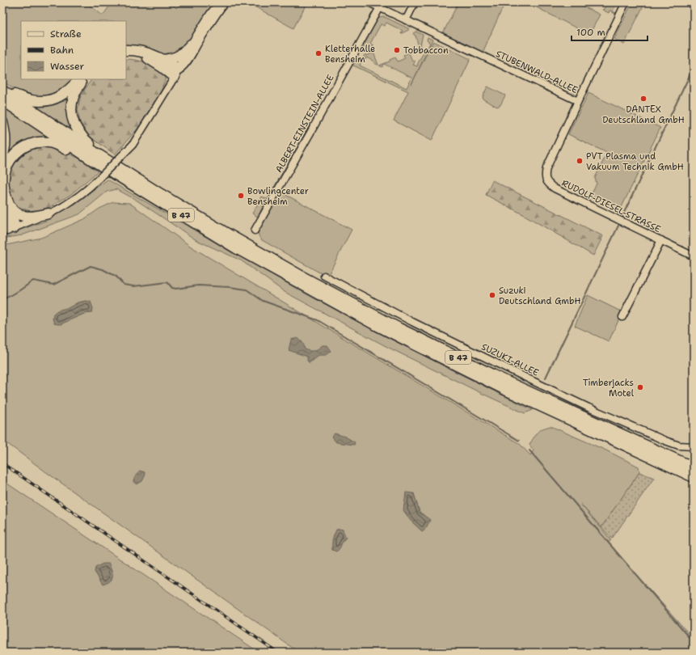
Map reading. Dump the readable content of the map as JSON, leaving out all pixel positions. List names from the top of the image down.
{
  "streets": {
    "highway": ["B 47"],
    "street": [
      "STUBENWALD-ALLEE",
      "ALBERT-EINSTEIN-ALLEE",
      "RUDOLF-DIESEL-STRASSE",
      "SUZUKI-ALLEE"
    ]
  },
  "crossings": [
    ["STUBENWALD-ALLEE", "ALBERT-EINSTEIN-ALLEE"],
    ["STUBENWALD-ALLEE", "RUDOLF-DIESEL-STRASSE"]
  ],
  "places": [
    "Tobbaccon",
    "Kletterhalle Bensheim",
    "DANTEX Deutschland GmbH",
    "PVT Plasma und Vakuum Technik GmbH",
    "Bowlingcenter Bensheim",
    "Suzuki Deutschland GmbH",
    "Timberjacks Motel"
  ],
  "legend": ["Straße", "Bahn", "Wasser"],
  "scale_bar": "100 m"
}
